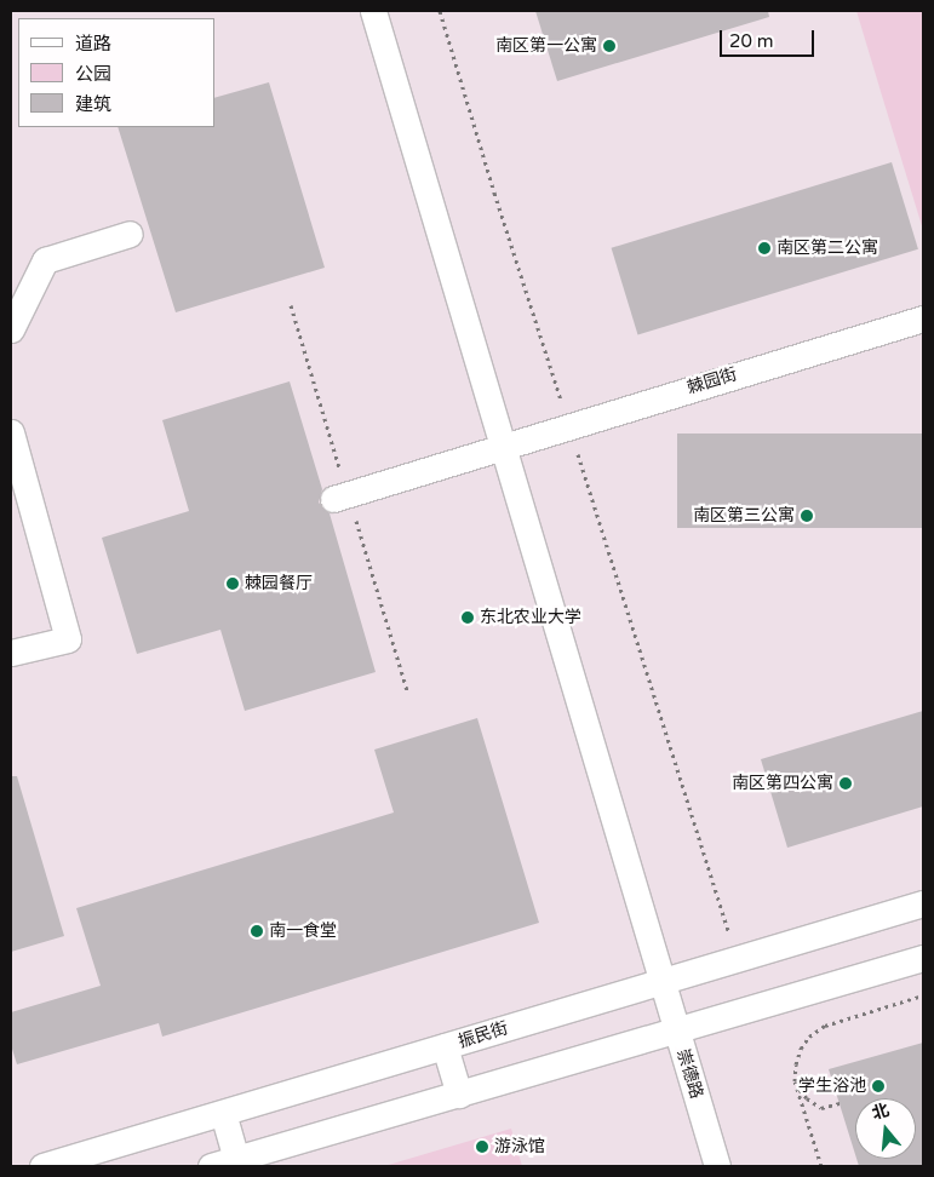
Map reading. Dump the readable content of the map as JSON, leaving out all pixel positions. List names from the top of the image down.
{
  "streets": {
    "street": ["棘园街", "振民街", "崇德路"]
  },
  "crossings": [
    ["棘园街", "崇德路"],
    ["振民街", "崇德路"]
  ],
  "places": [
    "南区第一公寓",
    "南区第二公寓",
    "南区第三公寓",
    "棘园餐厅",
    "东北农业大学",
    "南区第四公寓",
    "南一食堂",
    "学生浴池",
    "游泳馆"
  ],
  "legend": ["道路", "公园", "建筑"],
  "scale_bar": "20 m",
  "north": "top"
}
